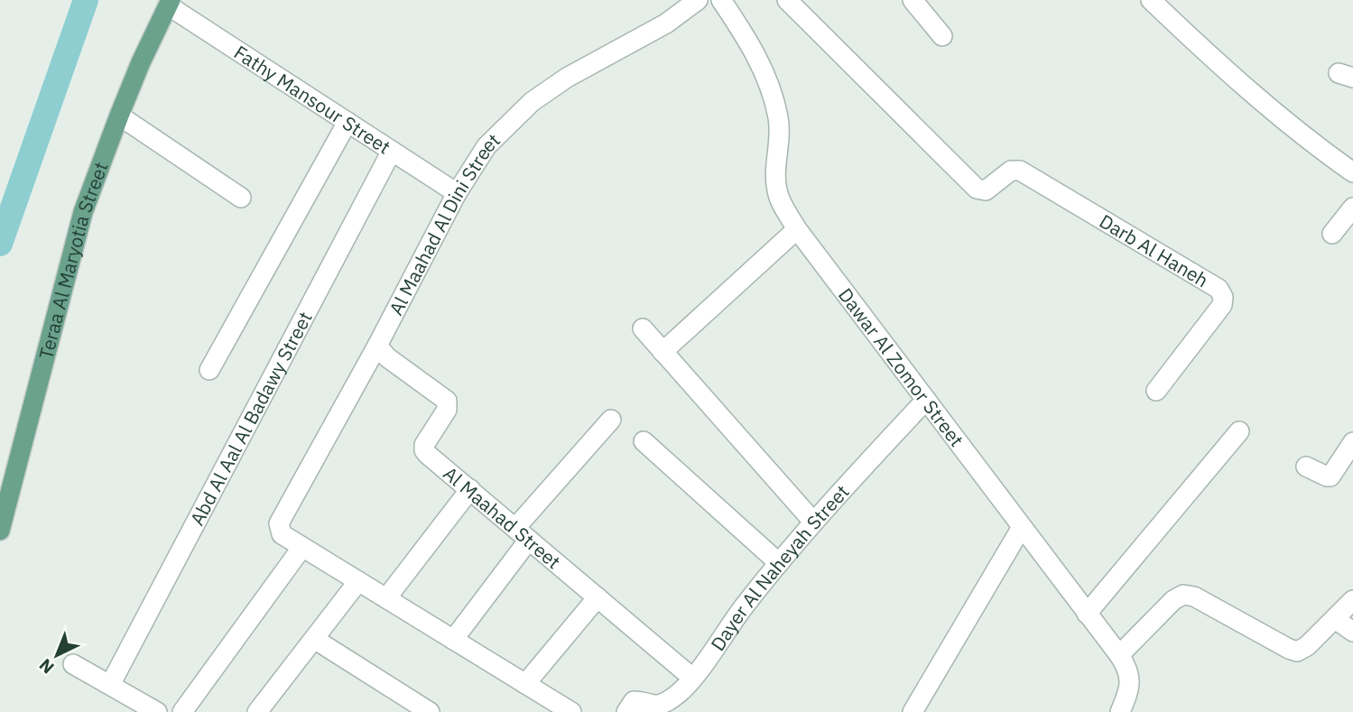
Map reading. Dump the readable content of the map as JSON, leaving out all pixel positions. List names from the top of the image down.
{
  "streets": {
    "main road": ["Teraa Al Maryotia Street"],
    "street": [
      "Fathy Mansour Street",
      "Al Maahad Al Dini Street",
      "Darb Al Haneh",
      "Dawar Al Zomor Street",
      "Abd Al Aal Al Badawy Street",
      "Al Maahad Street",
      "Dayer Al Naheyah Street"
    ]
  },
  "crossings": [
    ["Fathy Mansour Street", "Al Maahad Al Dini Street"],
    ["Fathy Mansour Street", "Teraa Al Maryotia Street"],
    ["Fathy Mansour Street", "Abd Al Aal Al Badawy Street"],
    ["Al Maahad Al Dini Street", "Al Maahad Street"],
    ["Dawar Al Zomor Street", "Dayer Al Naheyah Street"],
    ["Al Maahad Street", "Dayer Al Naheyah Street"]
  ],
  "north": "bottom left"
}
